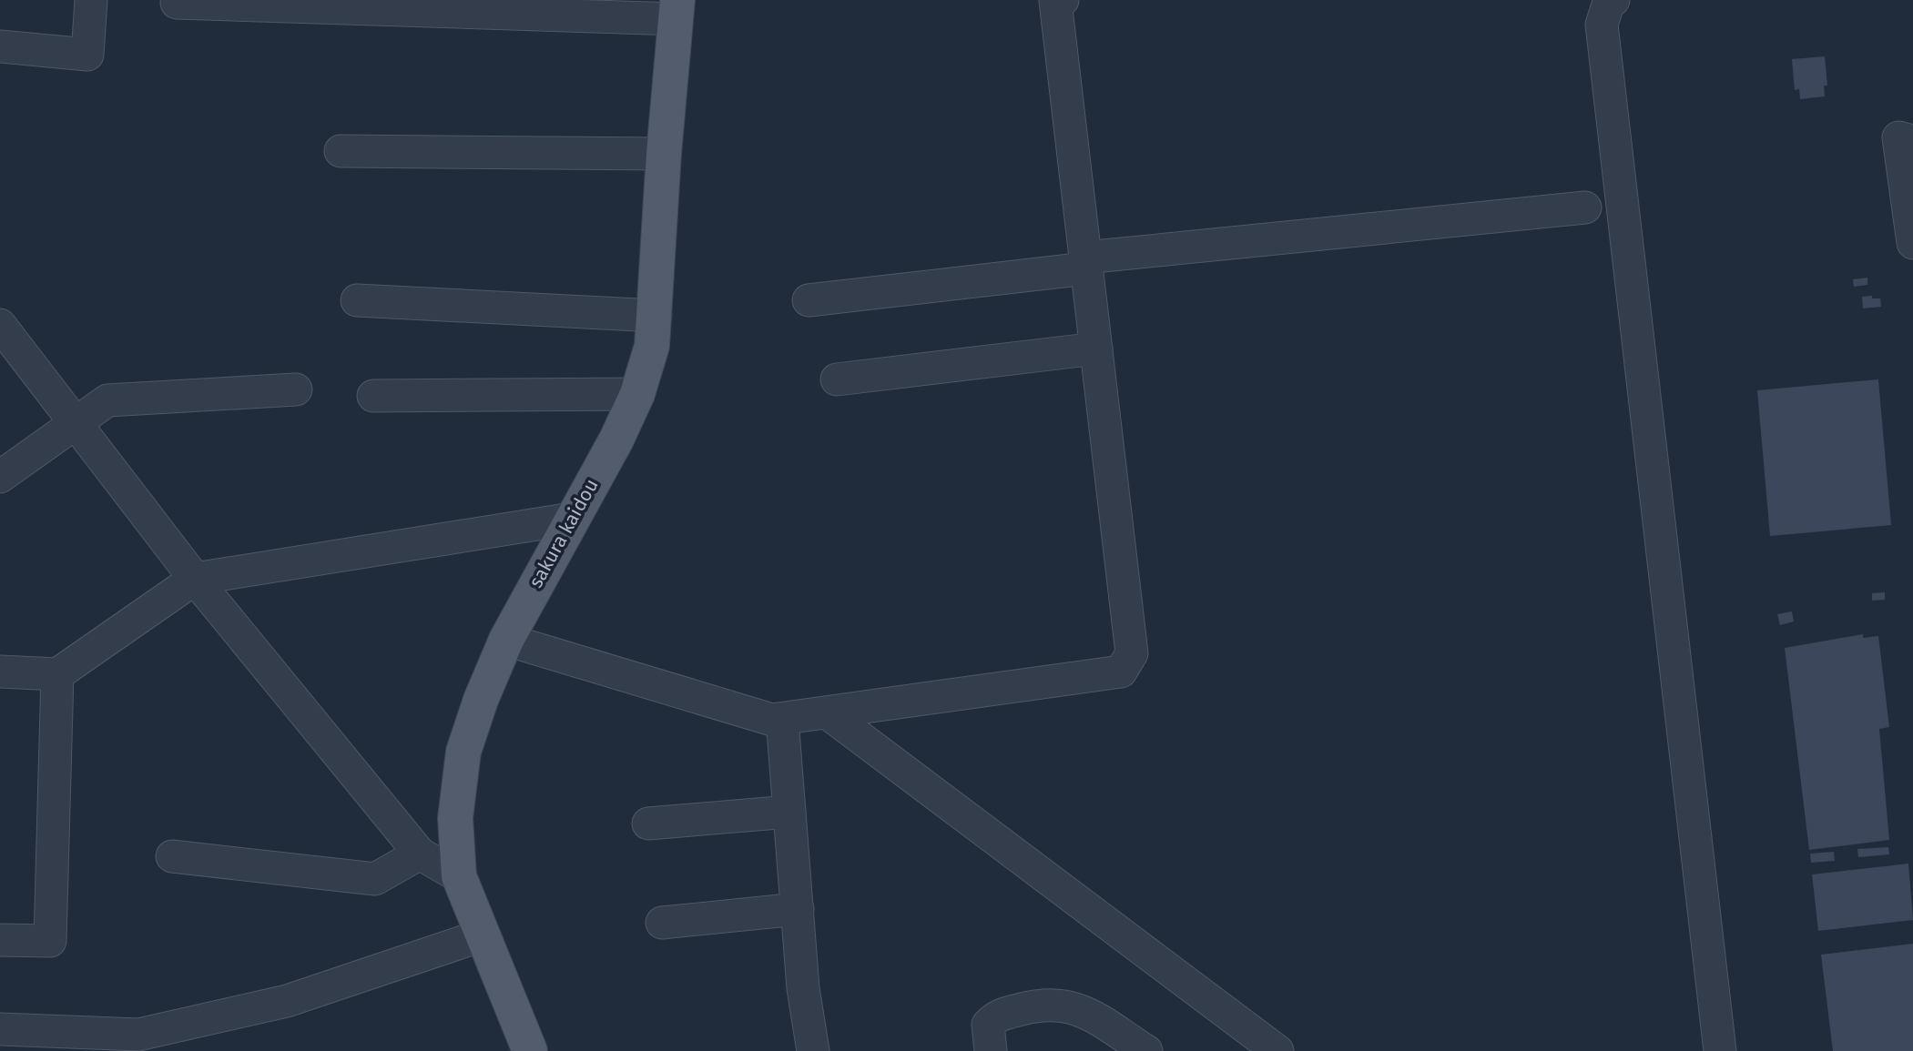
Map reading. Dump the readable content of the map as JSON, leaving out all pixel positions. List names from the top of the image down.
{
  "streets": {
    "main road": ["sakura kaidou"]
  }
}
